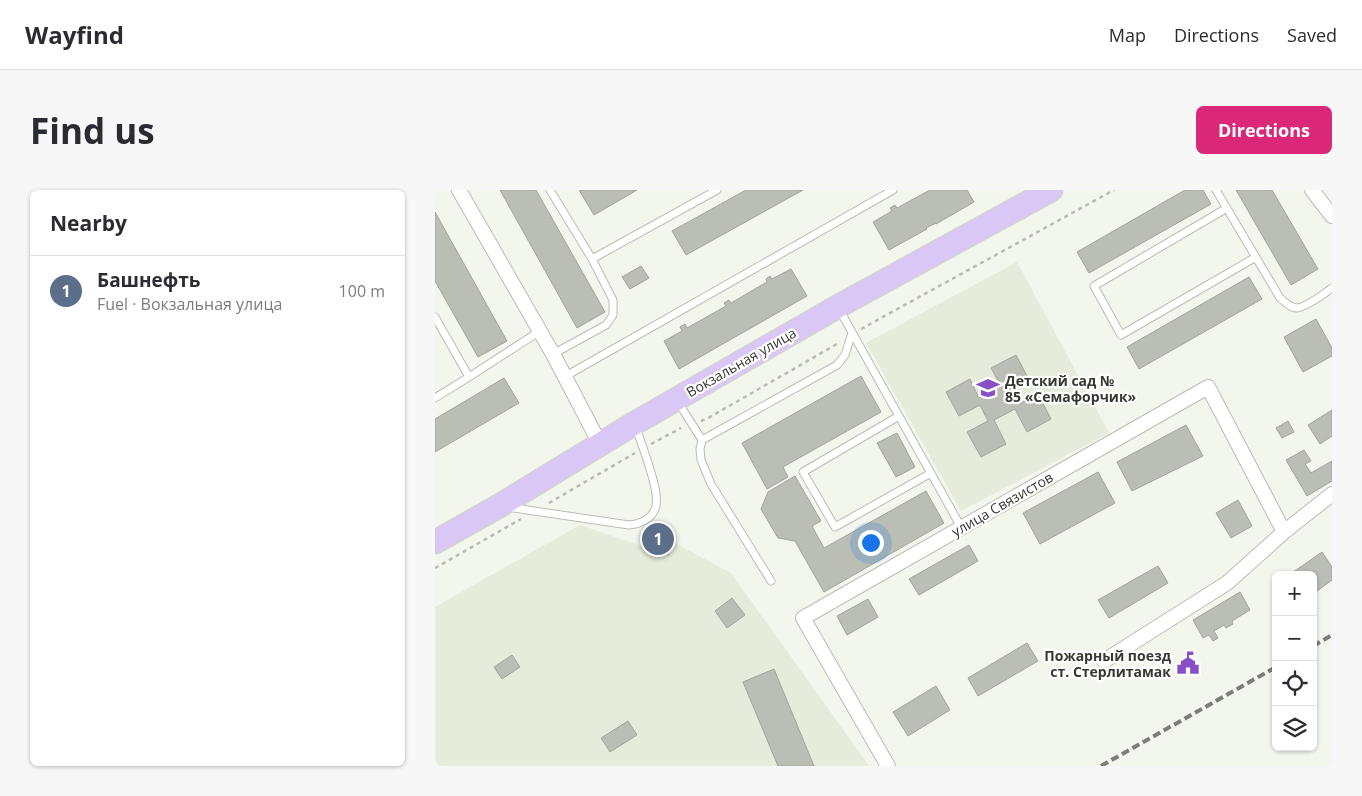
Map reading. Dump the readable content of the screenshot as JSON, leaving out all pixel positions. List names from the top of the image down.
{
  "streets": {
    "main road": ["Вокзальная улица"],
    "street": ["улица Связистов"]
  },
  "places": {
    "school or university": ["Детский сад № 85 «Семафорчик»"],
    "public building": ["Пожарный поезд ст. Стерлитамак"]
  },
  "page": {
    "header": "Wayfind",
    "nav": ["Map", "Directions", "Saved"],
    "buttons": "Directions",
    "title": "Find us",
    "heading": "Nearby",
    "list": [
      {
        "mark": "1",
        "name": "Башнефть",
        "note": "Fuel · Вокзальная улица",
        "value": "100 m"
      }
    ],
    "pins": "1",
    "map_buttons": ["+", "−"]
  }
}
